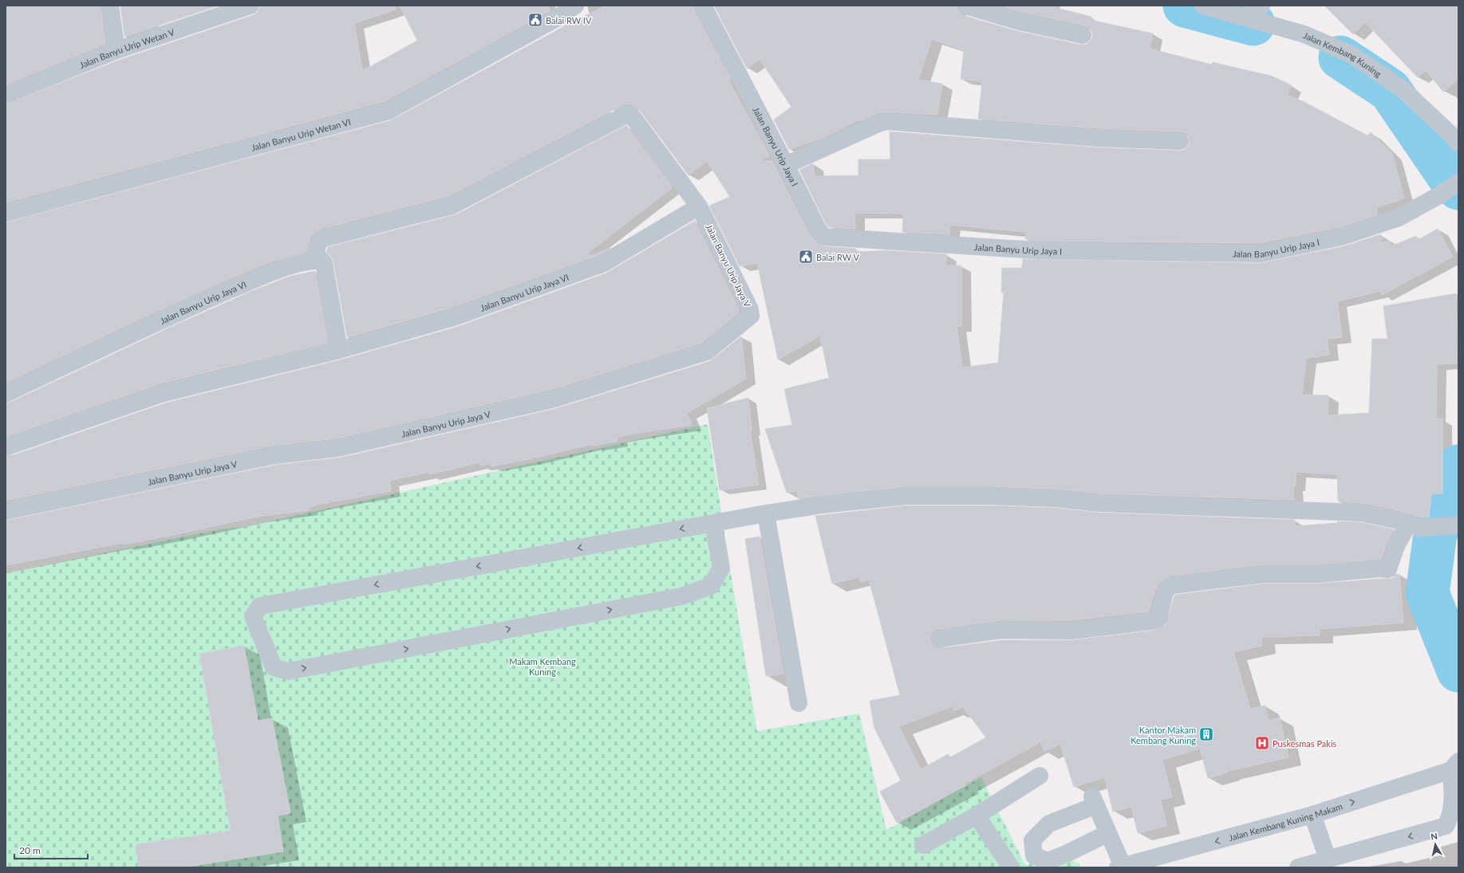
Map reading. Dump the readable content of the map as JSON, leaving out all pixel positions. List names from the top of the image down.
{
  "streets": {
    "street": [
      "Jalan Banyu Urip Wetan V",
      "Jalan Kembang Kuning",
      "Jalan Banyu Urip Wetan VI",
      "Jalan Banyu Urip Jaya I",
      "Jalan Banyu Urip Jaya V",
      "Jalan Banyu Urip Jaya VI",
      "Jalan Kembang Kuning Makam"
    ]
  },
  "crossings": [
    ["Jalan Banyu Urip Jaya V", "Jalan Banyu Urip Jaya VI"]
  ],
  "parks": ["Makam Kembang Kuning"],
  "places": {
    "public building": ["Balai RW IV", "Balai RW V"],
    "building": ["Kantor Makam Kembang Kuning"],
    "hospital": ["Puskesmas Pakis"]
  },
  "scale_bar": "20 m",
  "north": "top"
}
